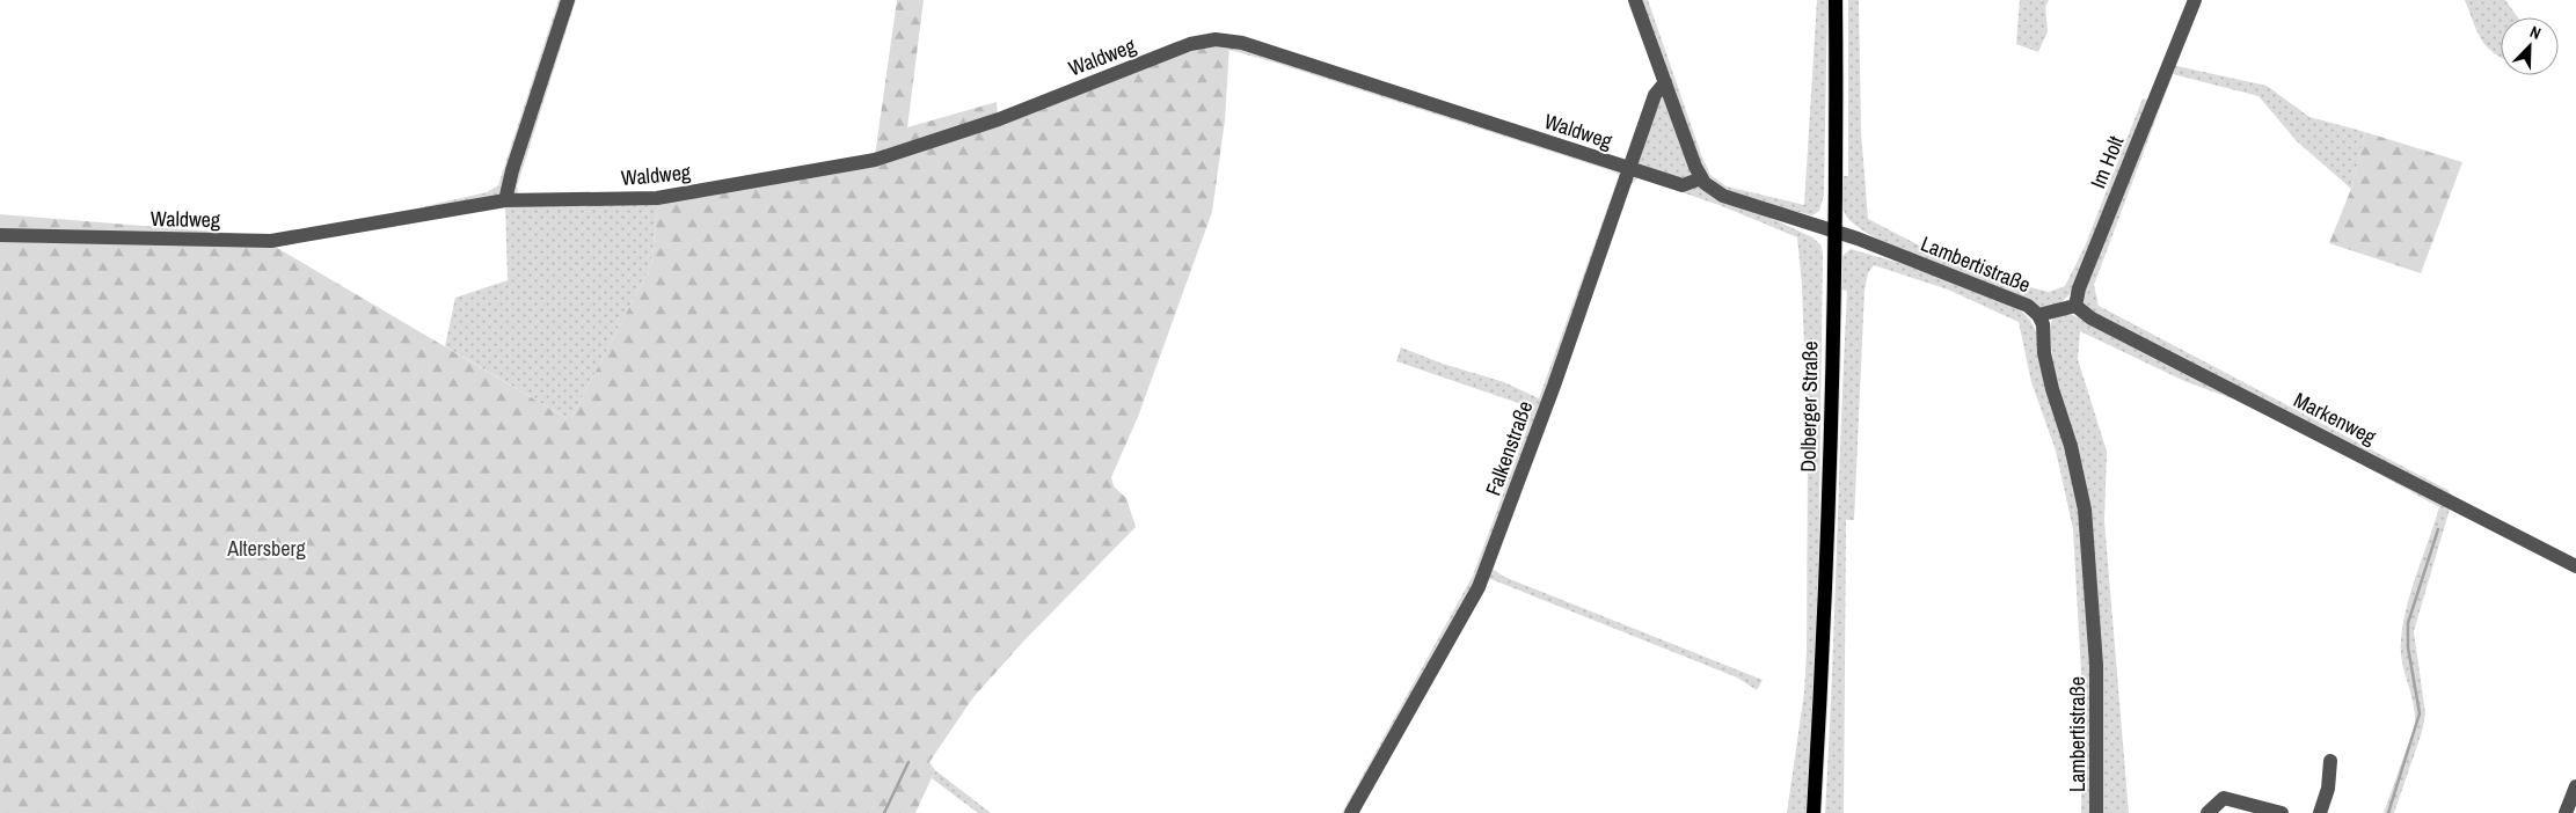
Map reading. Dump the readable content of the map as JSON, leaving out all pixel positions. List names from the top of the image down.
{
  "streets": {
    "main road": ["Dolberger Straße"],
    "street": [
      "Waldweg",
      "Im Holt",
      "Lambertistraße",
      "Markenweg",
      "Falkenstraße"
    ]
  },
  "crossings": [
    ["Waldweg", "Lambertistraße"],
    ["Waldweg", "Falkenstraße"],
    ["Im Holt", "Markenweg"],
    ["Lambertistraße", "Dolberger Straße"]
  ],
  "parks": ["Altersberg"],
  "north": "top right"
}
